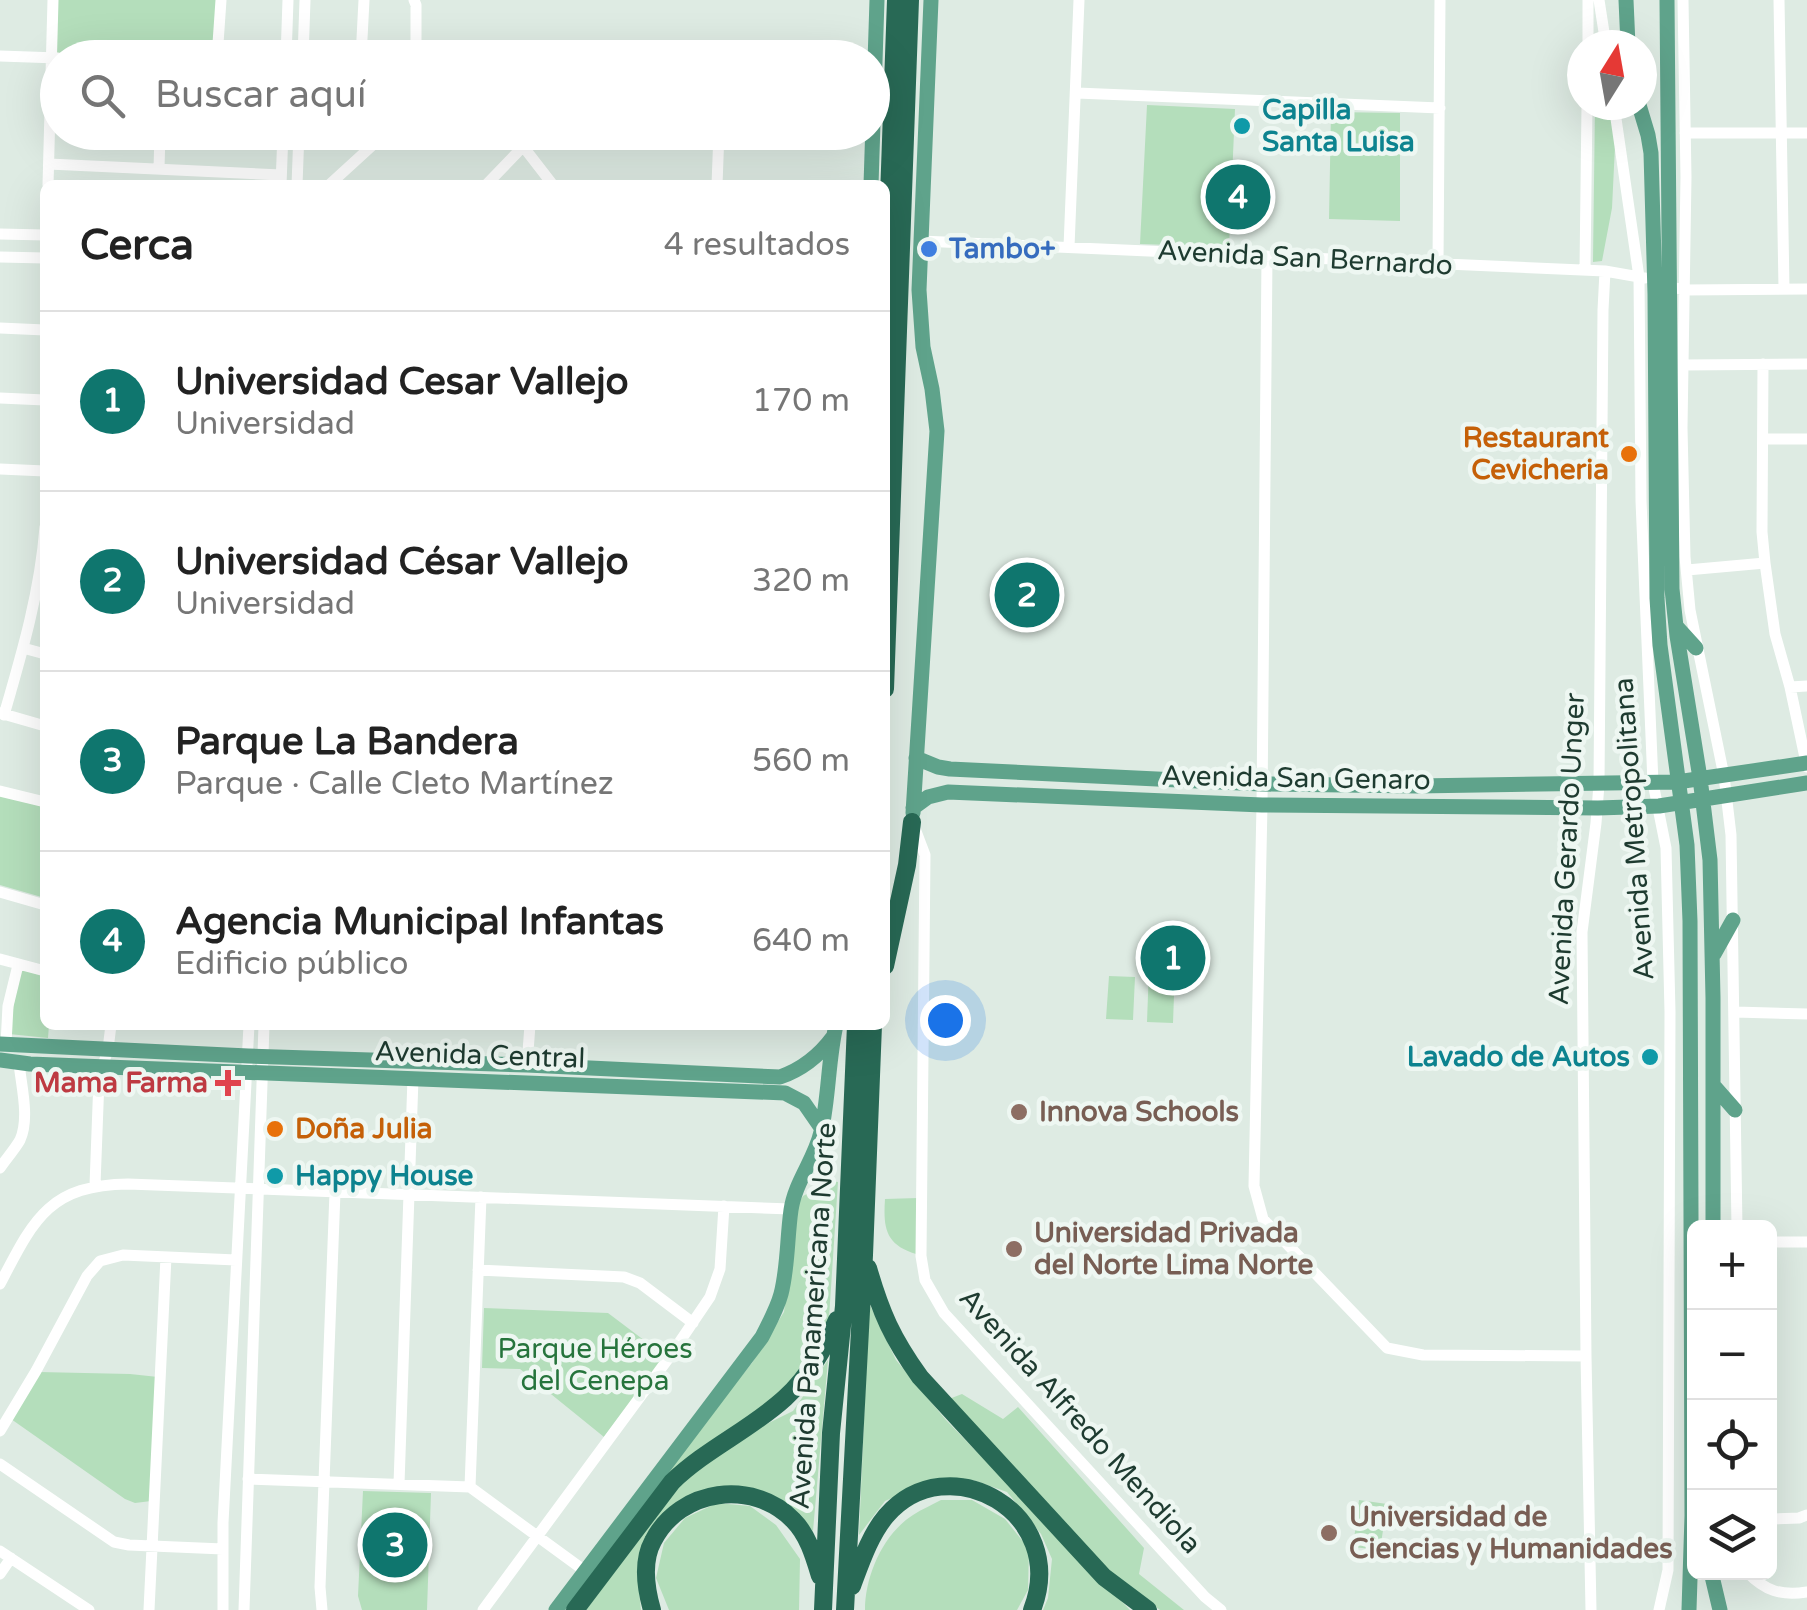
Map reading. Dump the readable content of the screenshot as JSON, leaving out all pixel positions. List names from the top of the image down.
{
  "streets": {
    "highway": ["Avenida Panamericana Norte"],
    "main road": [
      "Avenida San Genaro",
      "Avenida Metropolitana",
      "Avenida Central",
      "Avenida Alfredo Mendiola"
    ],
    "street": ["Avenida San Bernardo", "Avenida Gerardo Unger"]
  },
  "crossings": [
    ["Avenida San Bernardo", "Avenida Metropolitana"],
    ["Avenida San Bernardo", "Avenida Gerardo Unger"],
    ["Avenida San Bernardo", "Avenida Alfredo Mendiola"],
    ["Avenida San Genaro", "Avenida Metropolitana"],
    ["Avenida San Genaro", "Avenida Gerardo Unger"],
    ["Avenida San Genaro", "Avenida Alfredo Mendiola"]
  ],
  "parks": ["Parque Héroes del Cenepa"],
  "places": {
    "other": [
      "Capilla Santa Luisa",
      "Tambo+",
      "Restaurant Cevicheria",
      "Lavado de Autos",
      "Innova Schools",
      "Doña Julia",
      "Happy House",
      "Universidad Privada del Norte Lima Norte",
      "Universidad de Ciencias y Humanidades"
    ],
    "health": ["Mama Farma"]
  },
  "north": "top",
  "page": {
    "search": "Buscar aquí",
    "pins": [
      "4",
      "2",
      "1",
      "3"
    ],
    "heading": ["Cerca", "4 resultados"],
    "list": [
      {
        "mark": "1",
        "name": "Universidad Cesar Vallejo",
        "note": "Universidad",
        "value": "170 m"
      },
      {
        "mark": "2",
        "name": "Universidad César Vallejo",
        "note": "Universidad",
        "value": "320 m"
      },
      {
        "mark": "3",
        "name": "Parque La Bandera",
        "note": "Parque · Calle Cleto Martínez",
        "value": "560 m"
      },
      {
        "mark": "4",
        "name": "Agencia Municipal Infantas",
        "note": "Edificio público",
        "value": "640 m"
      }
    ],
    "map_buttons": ["+", "−"]
  }
}
